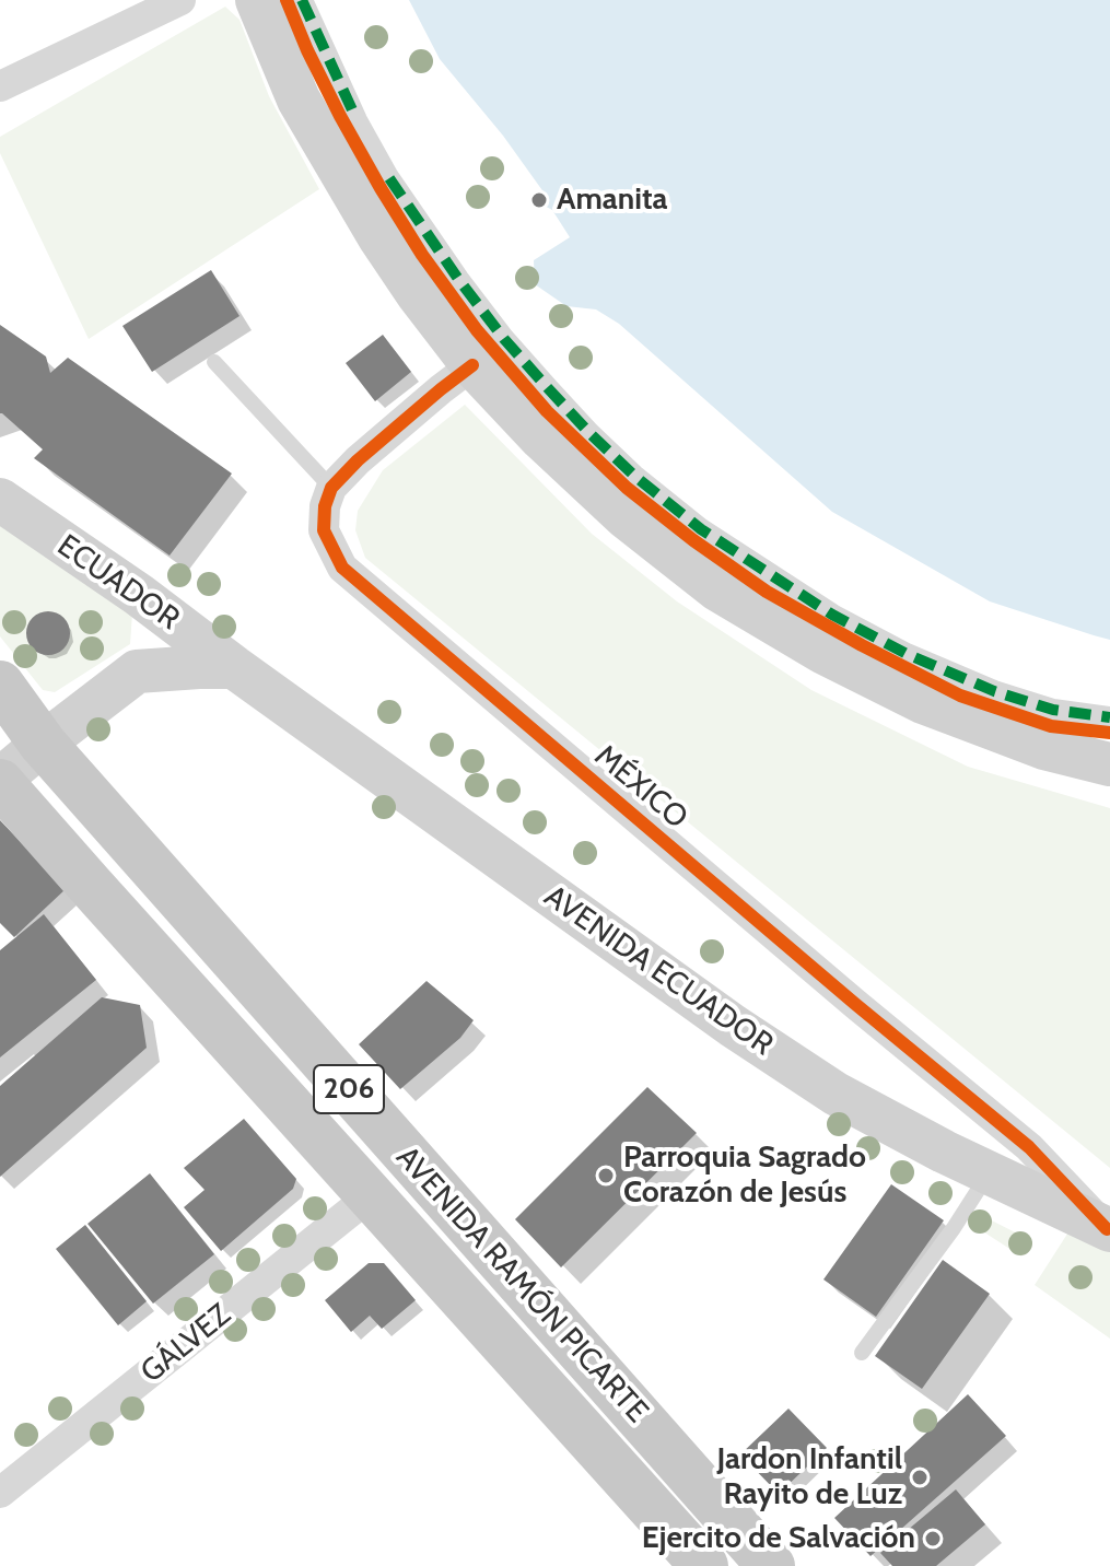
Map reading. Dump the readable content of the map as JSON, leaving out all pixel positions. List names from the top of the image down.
{
  "streets": {
    "highway": ["206", "AVENIDA RAMÓN PICARTE"],
    "main road": ["ECUADOR", "AVENIDA ECUADOR"],
    "street": ["MÉXICO", "GÁLVEZ"]
  },
  "crossings": [
    ["ECUADOR", "AVENIDA ECUADOR"],
    ["MÉXICO", "AVENIDA ECUADOR"],
    ["AVENIDA RAMÓN PICARTE", "GÁLVEZ"]
  ],
  "places": [
    "Amanita",
    "Parroquia Sagrado Corazón de Jesús",
    "Jardon Infantil Rayito de Luz",
    "Ejercito de Salvación"
  ]
}
